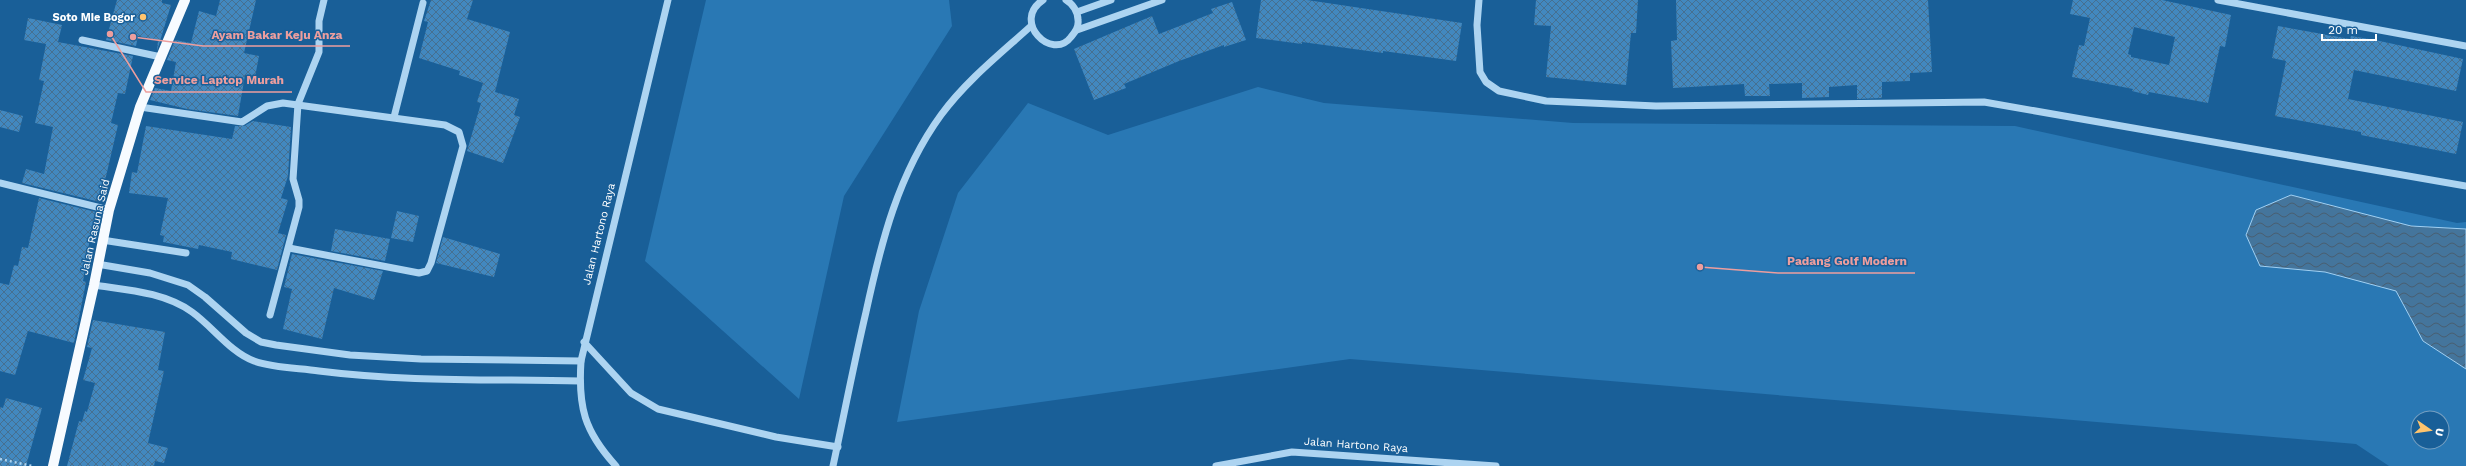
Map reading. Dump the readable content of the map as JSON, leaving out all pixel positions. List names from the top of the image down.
{
  "streets": {
    "main road": ["Jalan Rasuna Said"],
    "street": ["Jalan Hartono Raya"]
  },
  "places": [
    "Soto Mie Bogor",
    "Service Laptop Murah",
    "Ayam Bakar Keju Anza",
    "Padang Golf Modern"
  ],
  "scale_bar": "20 m",
  "north": "right"
}
